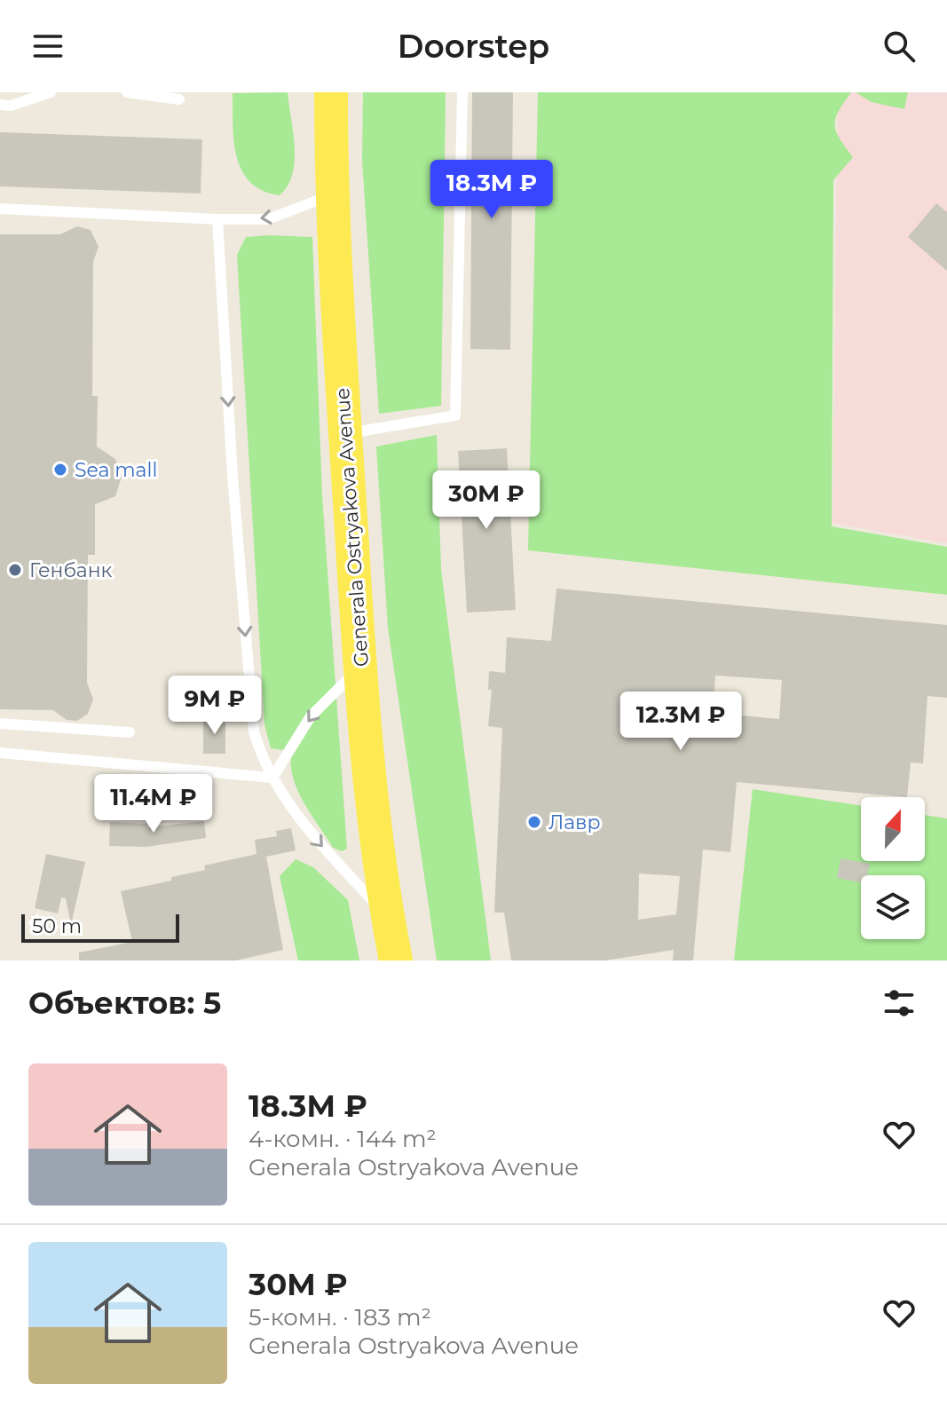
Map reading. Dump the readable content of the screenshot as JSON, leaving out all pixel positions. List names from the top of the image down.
{
  "streets": {
    "main road": ["Generala Ostryakova Avenue"]
  },
  "places": ["Sea mall", "Генбанк", "Лавр"],
  "scale_bar": "50 m",
  "north": "top",
  "page": {
    "header": "Doorstep",
    "price": [
      "18.3M ₽",
      "30M ₽",
      "9M ₽",
      "12.3M ₽",
      "11.4M ₽"
    ],
    "scale": "50 m",
    "heading": "Объектов: 5",
    "list": [
      {
        "name": "18.3M ₽",
        "note": "4-комн. · 144 m² · Generala Ostryakova Avenue"
      },
      {
        "name": "30M ₽",
        "note": "5-комн. · 183 m² · Generala Ostryakova Avenue"
      }
    ]
  }
}
